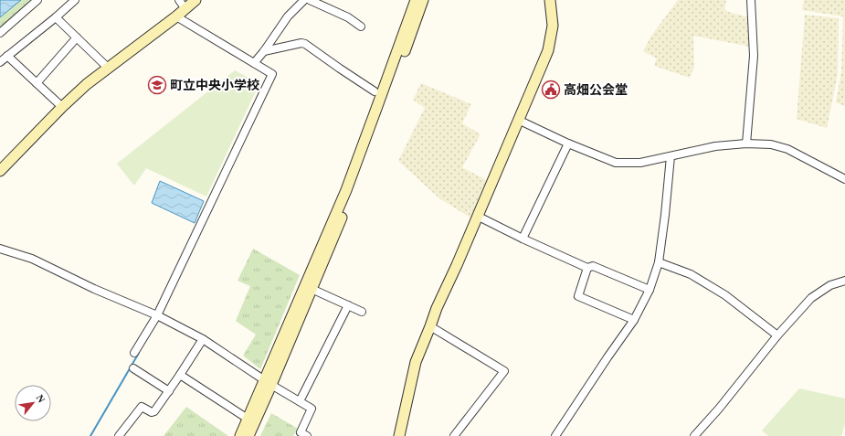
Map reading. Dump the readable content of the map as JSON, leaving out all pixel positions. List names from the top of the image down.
{
  "places": {
    "school or university": ["町立中央小学校"],
    "public building": ["高畑公会堂"]
  },
  "north": "top right"
}
